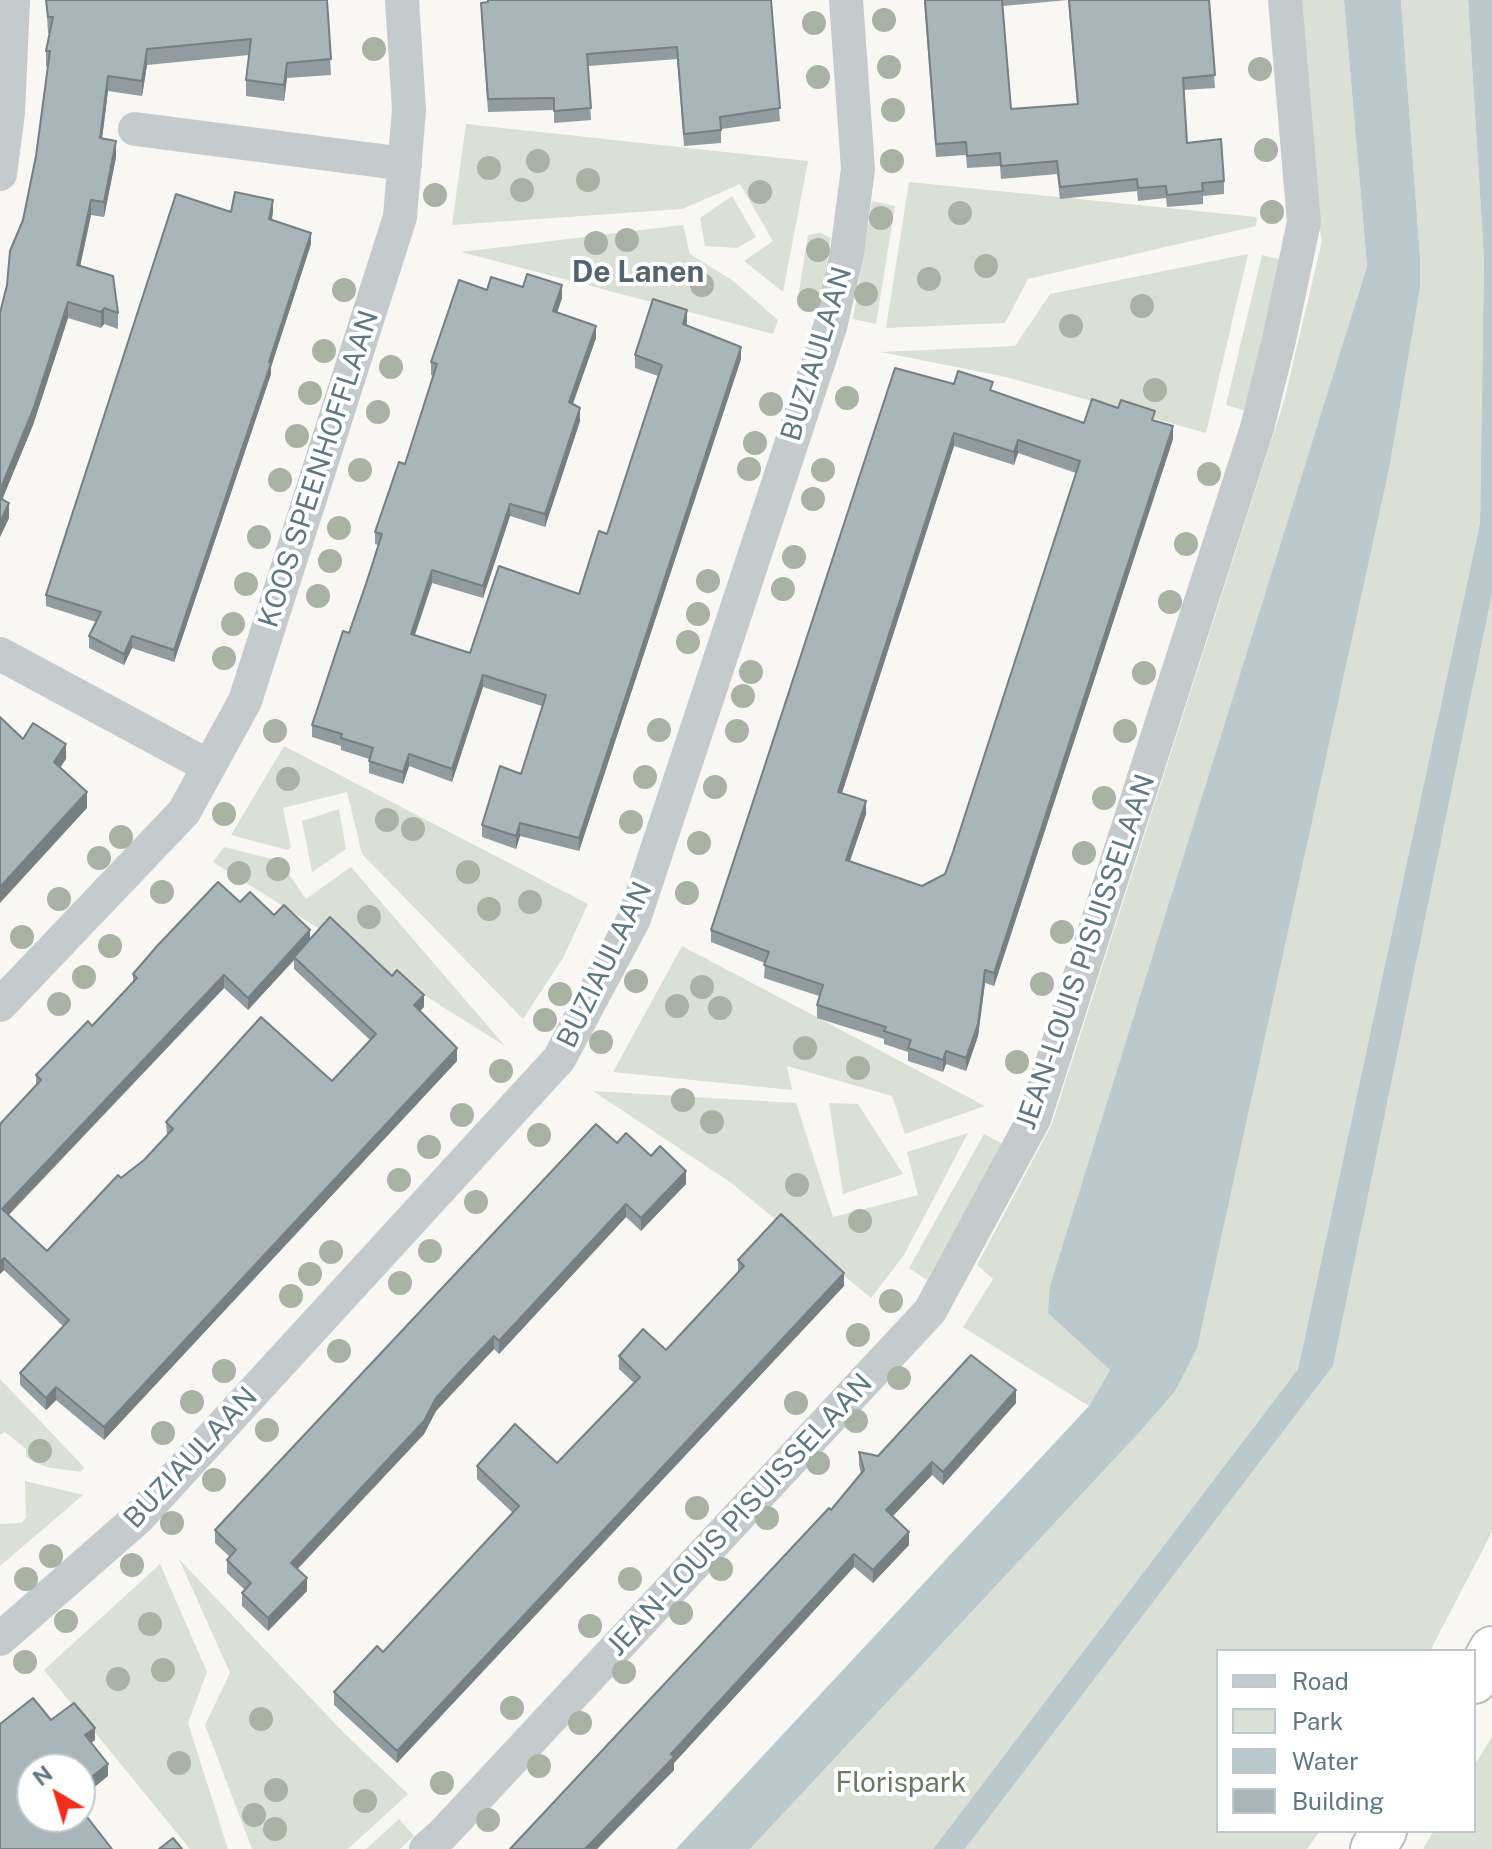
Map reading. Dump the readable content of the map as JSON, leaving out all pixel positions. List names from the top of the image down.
{
  "streets": {
    "street": ["BUZIAULAAN", "KOOS SPEENHOFFLAAN", "JEAN-LOUIS PISUISSELAAN"]
  },
  "districts": ["De Lanen"],
  "parks": ["Florispark"],
  "legend": [
    "Road",
    "Park",
    "Water",
    "Building"
  ],
  "north": "top left"
}
